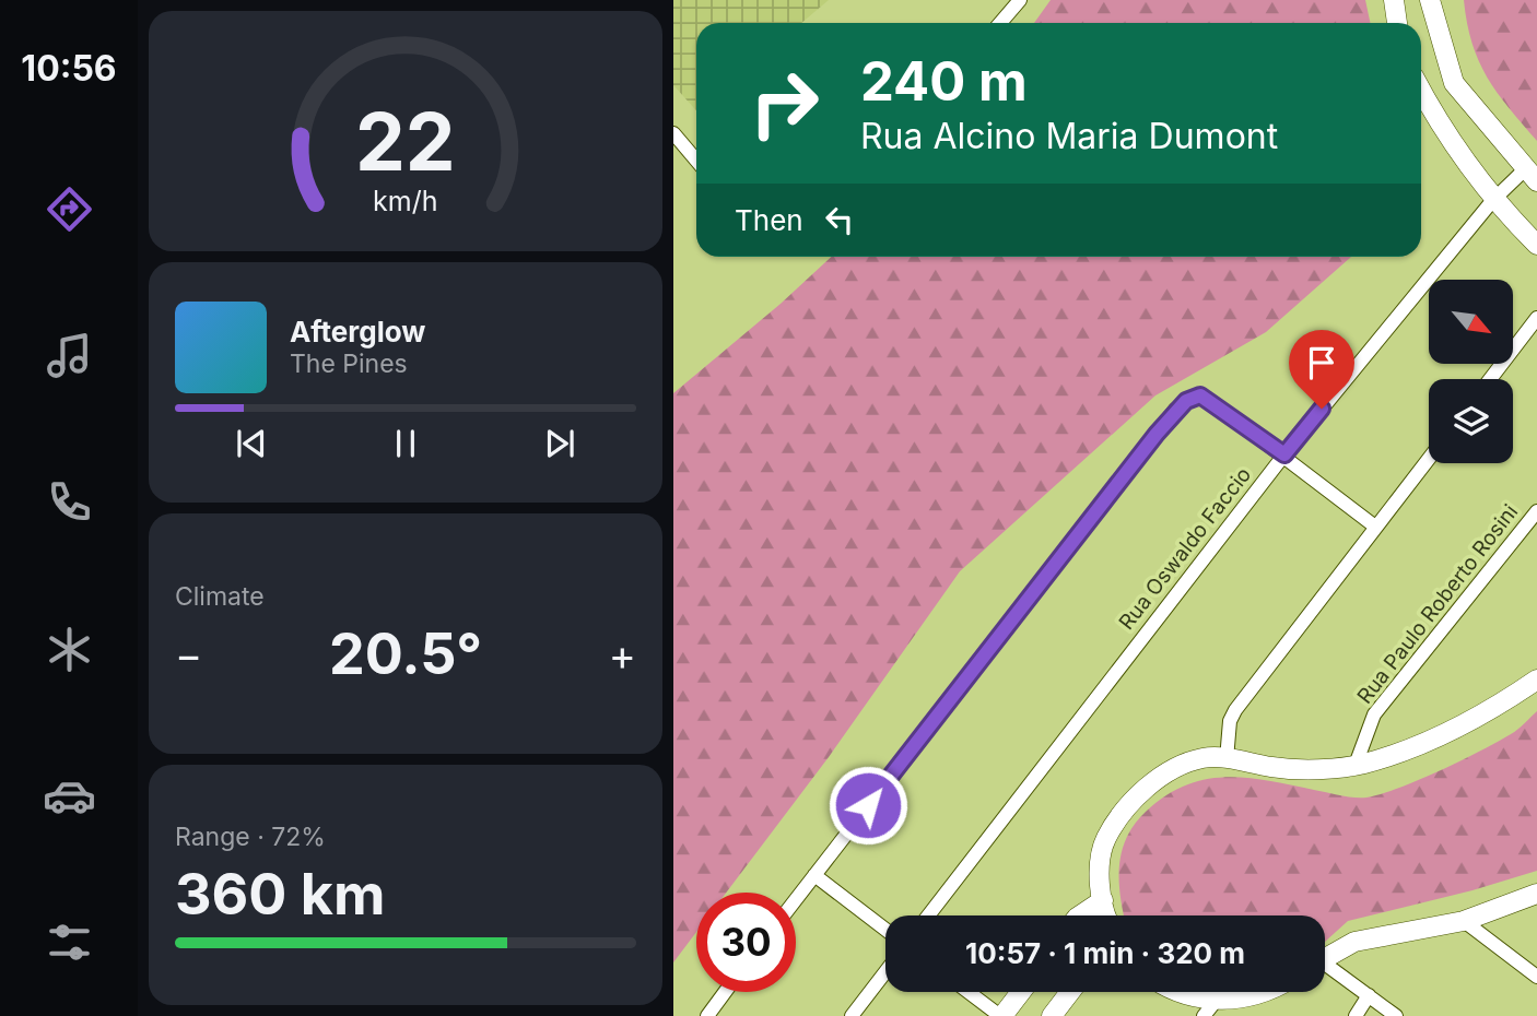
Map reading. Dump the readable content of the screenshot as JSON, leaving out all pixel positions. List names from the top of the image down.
{
  "streets": {
    "street": ["Rua Oswaldo Faccio", "Rua Paulo Roberto Rosini"]
  },
  "north": "bottom right",
  "page": {
    "tabs": "10:56",
    "turn": ["240 m", "Rua Alcino Maria Dumont"],
    "then": "Then",
    "song": ["Afterglow", "The Pines"],
    "tile": [
      "Climate",
      ["Range · 72%", "360 km"]
    ],
    "heat": ["−", "20.5°", "+"],
    "limit": "30",
    "trip": "10:57 · 1 min · 320 m",
    "gauge": ["22", "km/h"]
  }
}
